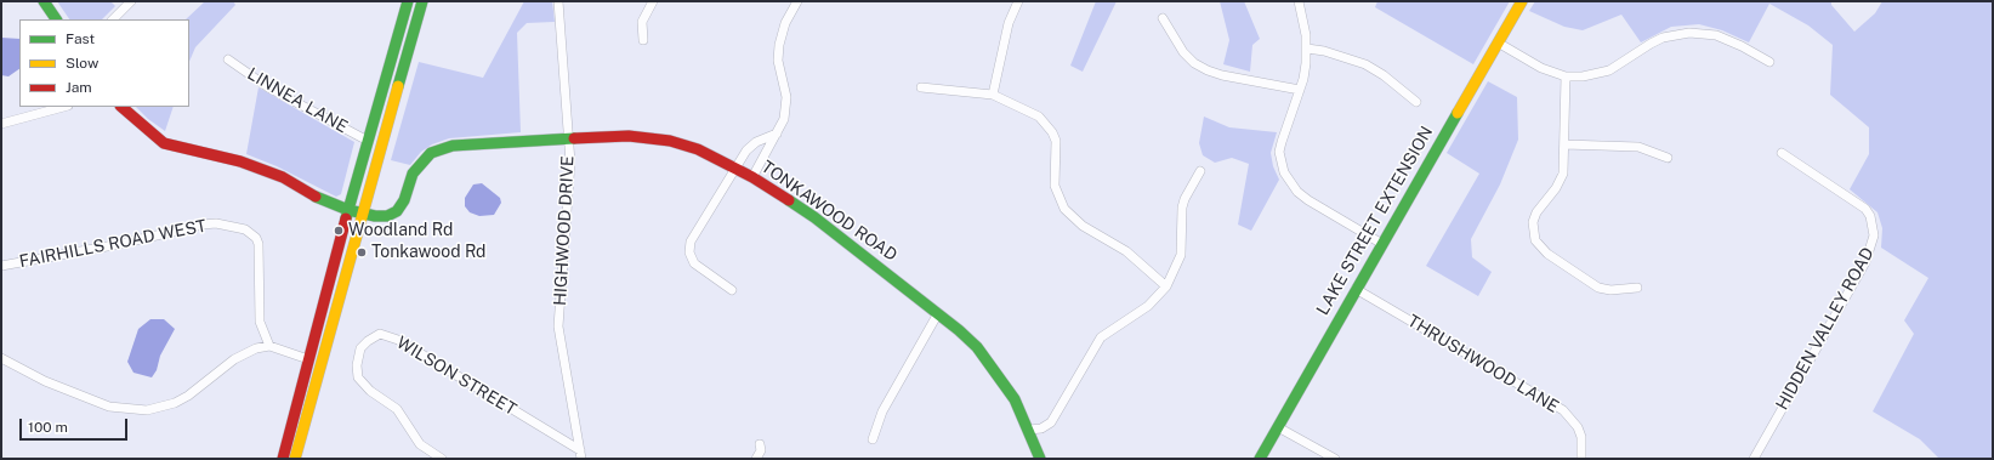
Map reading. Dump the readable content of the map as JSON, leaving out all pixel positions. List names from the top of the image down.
{
  "streets": {
    "street": [
      "LINNEA LANE",
      "TONKAWOOD ROAD",
      "LAKE STREET EXTENSION",
      "HIGHWOOD DRIVE",
      "FAIRHILLS ROAD WEST",
      "HIDDEN VALLEY ROAD",
      "THRUSHWOOD LANE",
      "WILSON STREET"
    ]
  },
  "crossings": [
    ["TONKAWOOD ROAD", "HIGHWOOD DRIVE"],
    ["LAKE STREET EXTENSION", "THRUSHWOOD LANE"],
    ["HIGHWOOD DRIVE", "WILSON STREET"]
  ],
  "places": ["Woodland Rd", "Tonkawood Rd"],
  "legend": ["Fast", "Slow", "Jam"],
  "scale_bar": "100 m"
}
